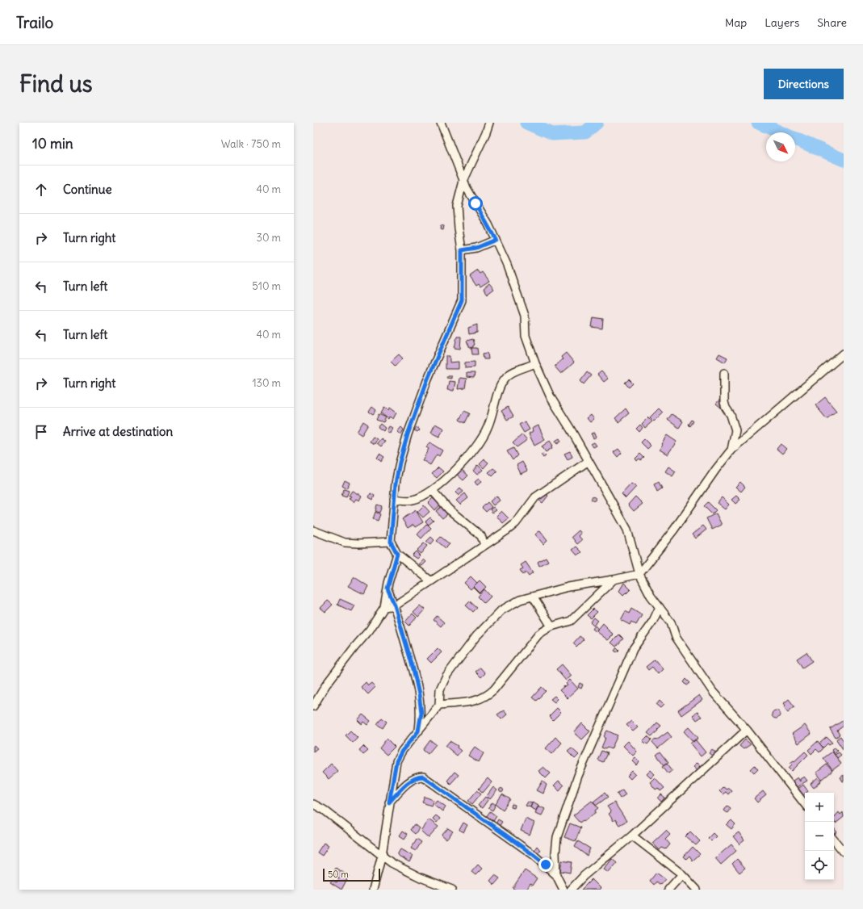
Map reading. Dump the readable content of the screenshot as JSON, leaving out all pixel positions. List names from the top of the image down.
{
  "scale_bar": "50 m",
  "north": "bottom right",
  "page": {
    "header": "Trailo",
    "nav": ["Map", "Layers", "Share"],
    "buttons": "Directions",
    "title": "Find us",
    "heading": ["10 min", "Walk · 750 m"],
    "list": [
      ["Continue", "40 m"],
      ["Turn right", "30 m"],
      ["Turn left", "510 m"],
      ["Turn left", "40 m"],
      ["Turn right", "130 m"],
      "Arrive at destination"
    ],
    "map_buttons": ["+", "−"],
    "scale": "50 m"
  }
}
